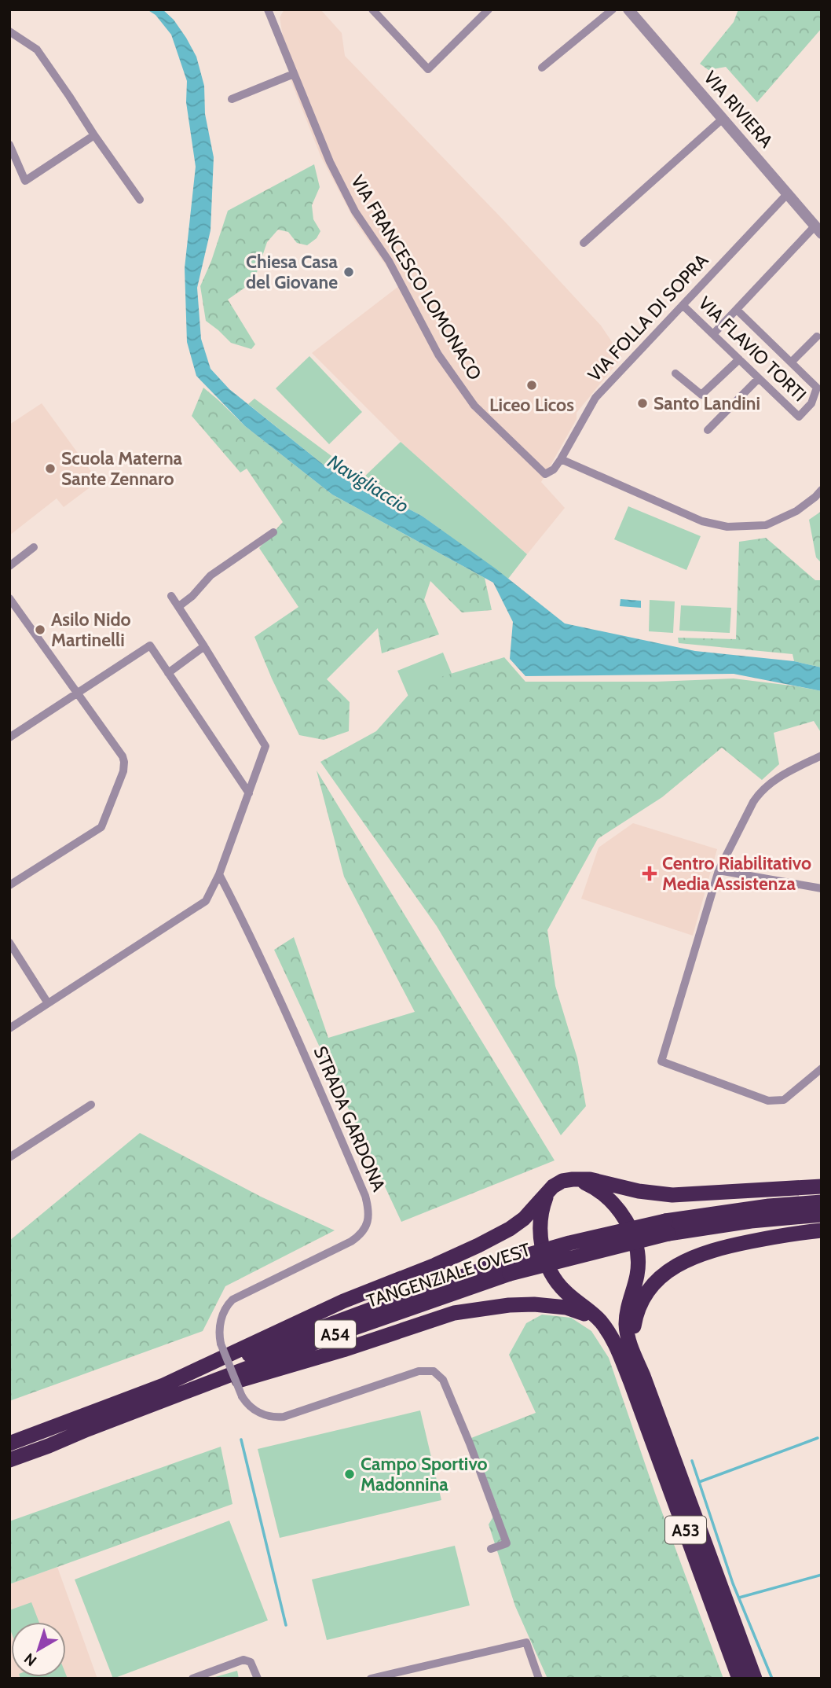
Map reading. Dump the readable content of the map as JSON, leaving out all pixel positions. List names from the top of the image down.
{
  "streets": {
    "highway": ["TANGENZIALE OVEST", "A54", "A53"],
    "street": [
      "VIA RIVIERA",
      "VIA FRANCESCO LOMONACO",
      "VIA FOLLA DI SOPRA",
      "VIA FLAVIO TORTI",
      "STRADA GARDONA"
    ]
  },
  "crossings": [
    ["VIA RIVIERA", "VIA FOLLA DI SOPRA"],
    ["VIA FRANCESCO LOMONACO", "VIA FOLLA DI SOPRA"],
    ["VIA FOLLA DI SOPRA", "VIA FLAVIO TORTI"]
  ],
  "water": ["Navigliaccio"],
  "places": {
    "other": [
      "Chiesa Casa del Giovane",
      "Liceo Licos",
      "Santo Landini",
      "Scuola Materna Sante Zennaro",
      "Asilo Nido Martinelli",
      "Campo Sportivo Madonnina"
    ],
    "health": ["Centro Riabilitativo Media Assistenza"]
  },
  "north": "bottom left"
}
